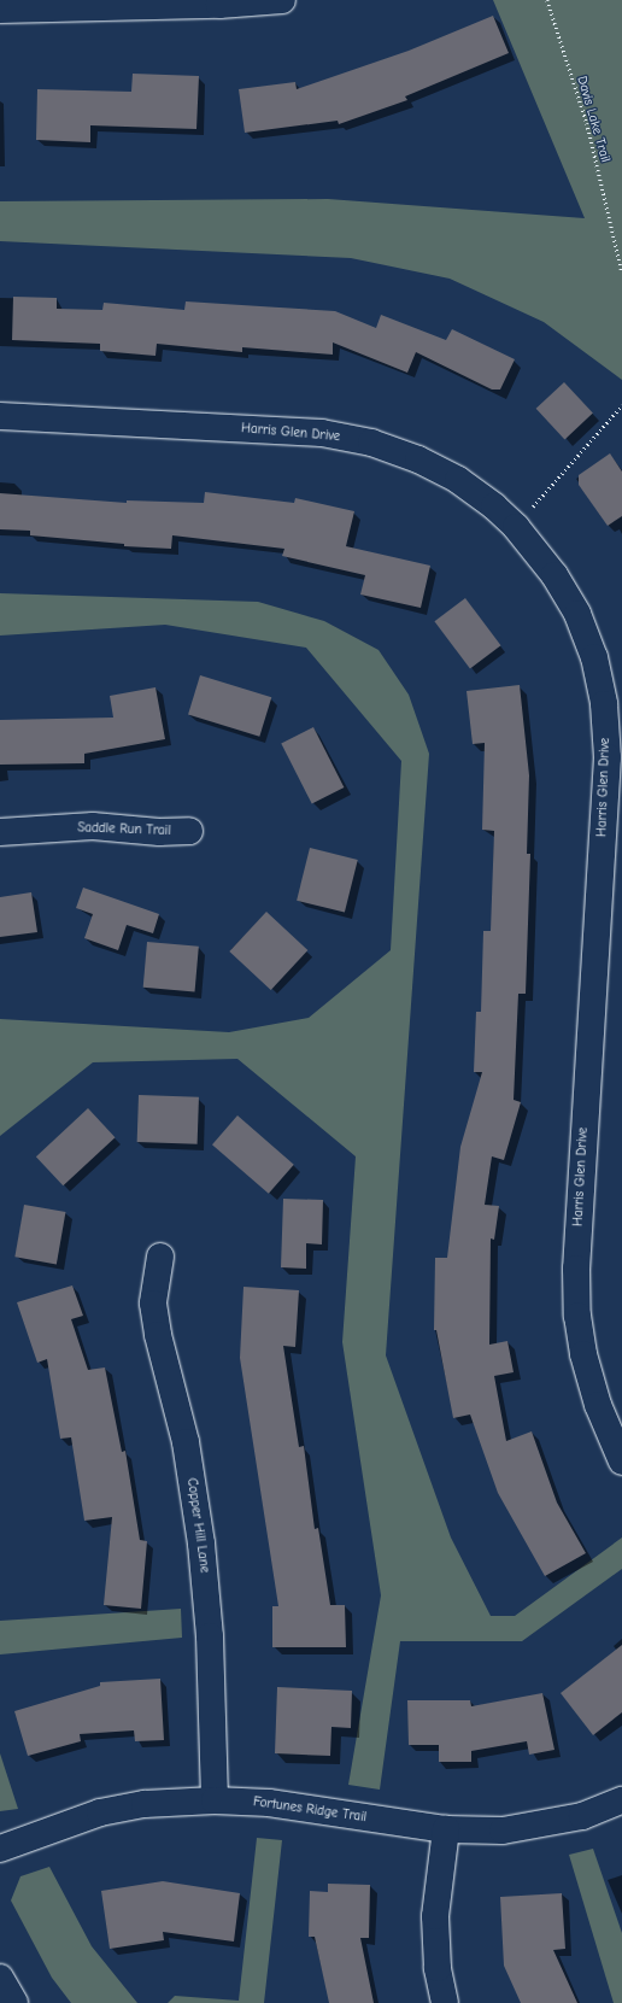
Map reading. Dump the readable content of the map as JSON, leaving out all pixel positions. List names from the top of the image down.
{
  "streets": {
    "street": [
      "Harris Glen Drive",
      "Saddle Run Trail",
      "Copper Hill Lane",
      "Fortunes Ridge Trail"
    ],
    "path": ["Davis Lake Trail"]
  },
  "crossings": [
    ["Copper Hill Lane", "Fortunes Ridge Trail"]
  ]
}
